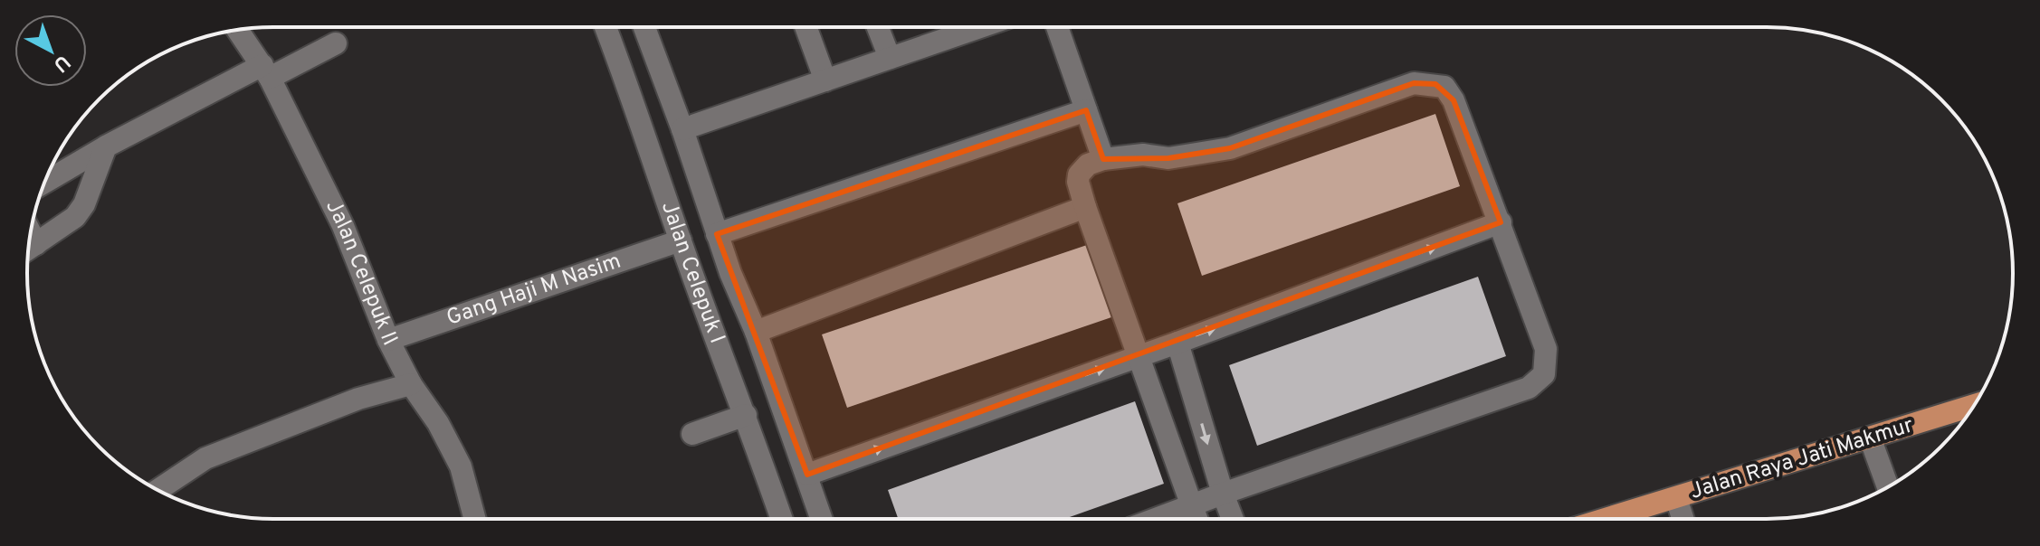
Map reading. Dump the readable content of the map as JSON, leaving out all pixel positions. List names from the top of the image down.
{
  "streets": {
    "main road": ["Jalan Raya Jati Makmur"],
    "street": ["Jalan Celepuk I", "Jalan Celepuk II", "Gang Haji M Nasim"]
  },
  "crossings": [
    ["Jalan Celepuk I", "Gang Haji M Nasim"],
    ["Jalan Celepuk II", "Gang Haji M Nasim"]
  ],
  "north": "bottom right"
}
